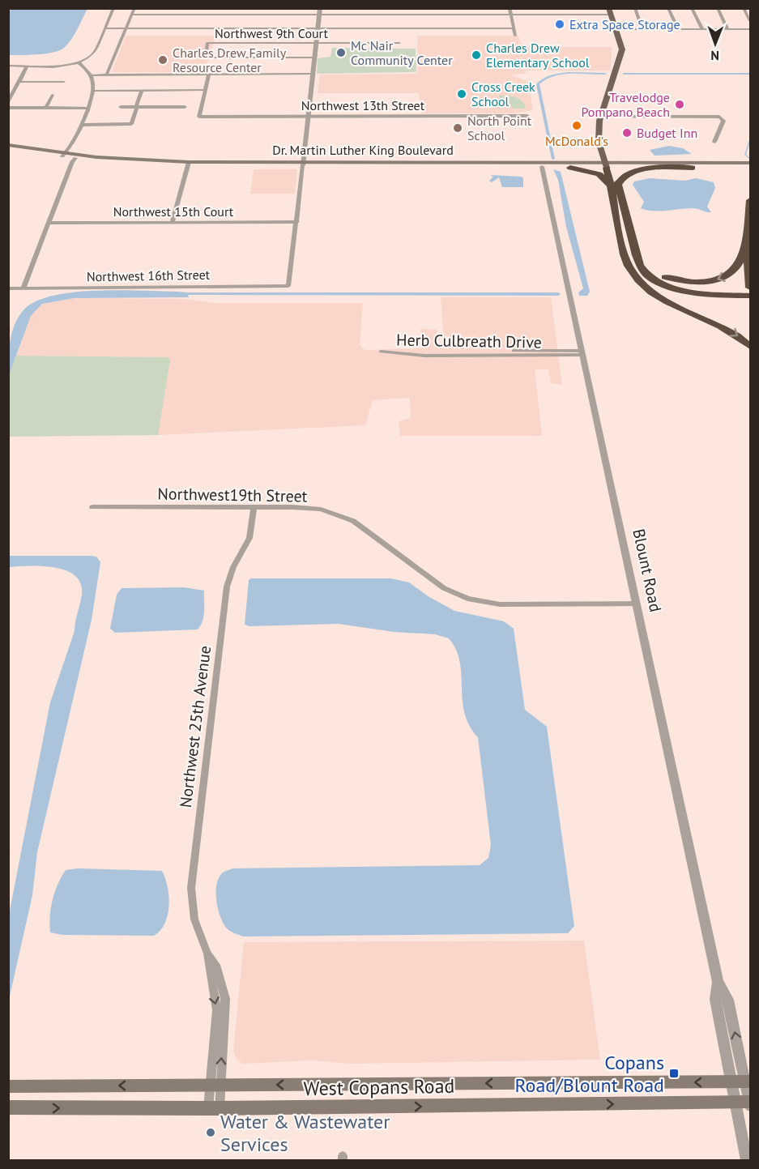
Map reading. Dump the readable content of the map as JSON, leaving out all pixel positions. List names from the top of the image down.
{
  "streets": {
    "main road": ["Dr. Martin Luther King Boulevard", "West Copans Road"],
    "street": [
      "Northwest 9th Court",
      "Northwest 13th Street",
      "Northwest 15th Court",
      "Northwest 16th Street",
      "Herb Culbreath Drive",
      "Northwest19th Street",
      "Blount Road",
      "Northwest 25th Avenue"
    ]
  },
  "crossings": [
    ["Dr. Martin Luther King Boulevard", "Blount Road"],
    ["Northwest 15th Court", "Northwest 16th Street"],
    ["Herb Culbreath Drive", "Blount Road"],
    ["Northwest19th Street", "Blount Road"],
    ["Northwest19th Street", "Northwest 25th Avenue"],
    ["Blount Road", "West Copans Road"],
    ["Northwest 25th Avenue", "West Copans Road"]
  ],
  "places": {
    "other": [
      "Extra Space Storage",
      "Mc Nair Community Center",
      "Charles Drew Elementary School",
      "Charles Drew Family Resource Center",
      "Cross Creek School",
      "Travelodge Pompano Beach",
      "McDonald's",
      "North Point School",
      "Budget Inn",
      "Water & Wastewater Services"
    ],
    "transit": ["Copans Road/Blount Road"]
  },
  "north": "bottom"
}
